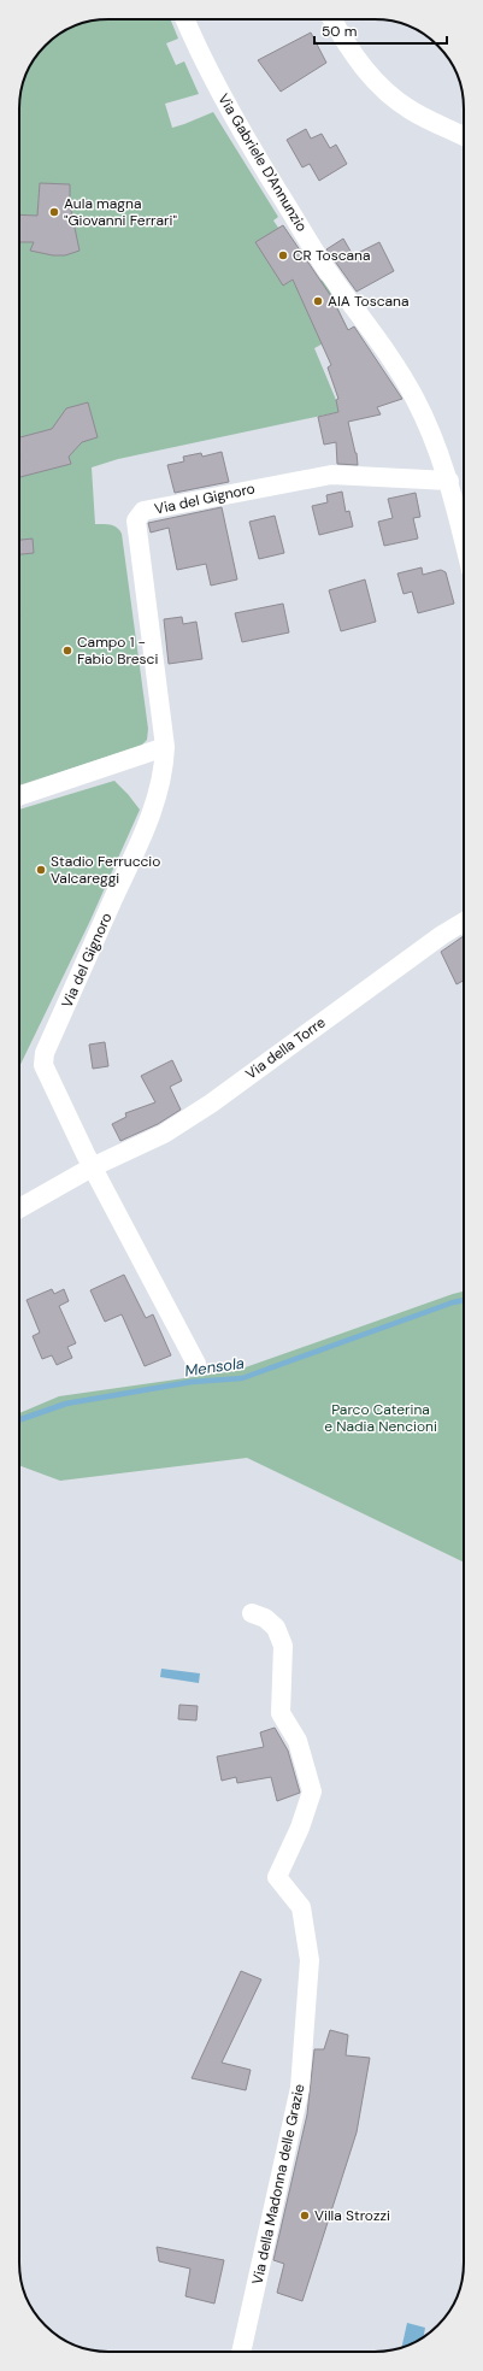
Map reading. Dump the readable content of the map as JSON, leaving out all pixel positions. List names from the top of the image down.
{
  "streets": {
    "street": [
      "Via Gabriele D'Annunzio",
      "Via del Gignoro",
      "Via della Torre",
      "Via della Madonna delle Grazie"
    ]
  },
  "crossings": [
    ["Via Gabriele D'Annunzio", "Via del Gignoro"],
    ["Via del Gignoro", "Via della Torre"]
  ],
  "water": ["Mensola"],
  "parks": ["Parco Caterina e Nadia Nencioni"],
  "places": [
    "Aula magna \"Giovanni Ferrari\"",
    "CR Toscana",
    "AIA Toscana",
    "Campo 1 - Fabio Bresci",
    "Stadio Ferruccio Valcareggi",
    "Villa Strozzi"
  ],
  "scale_bar": "50 m"
}
